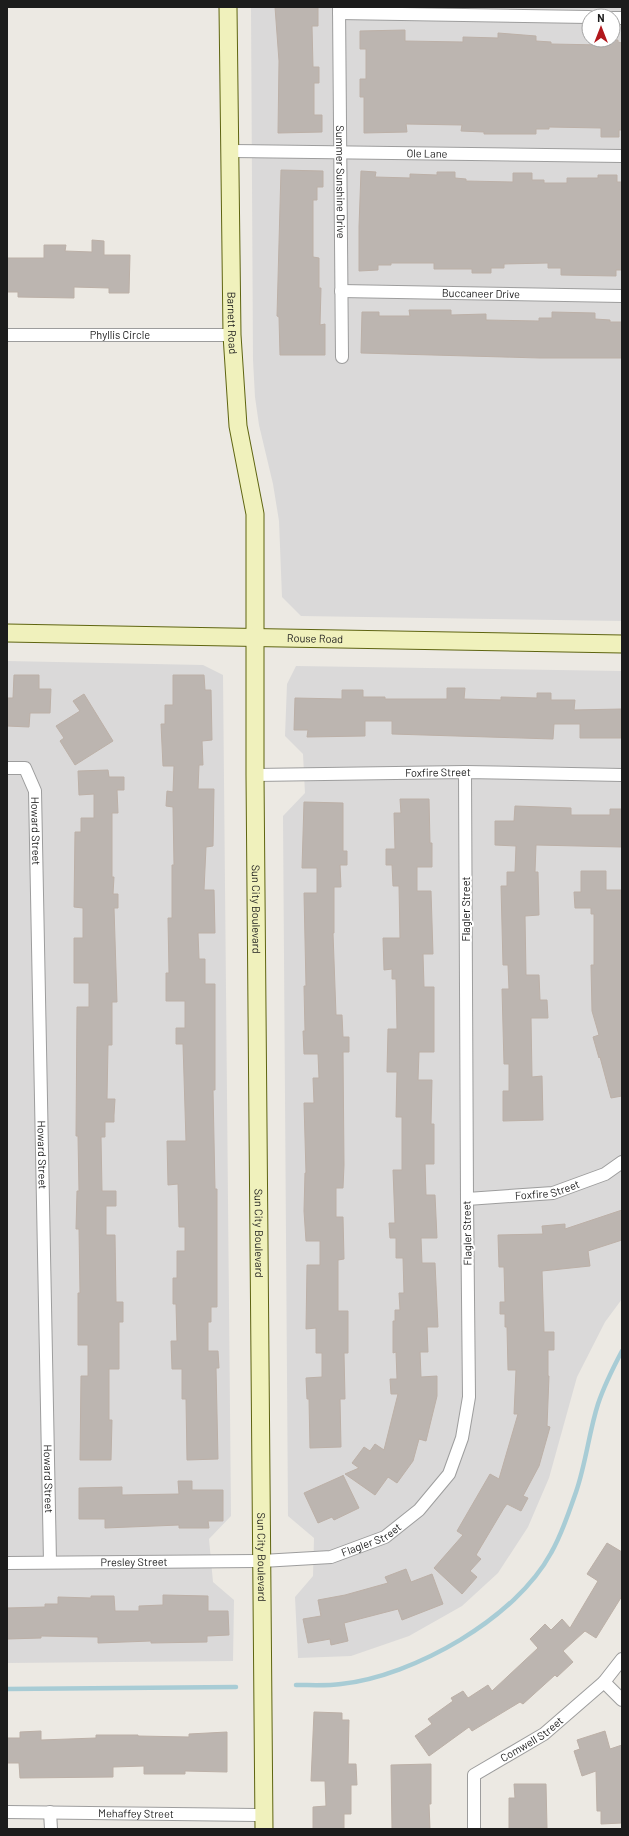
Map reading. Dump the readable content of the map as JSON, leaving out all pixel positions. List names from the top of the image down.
{
  "streets": {
    "street": [
      "Ole Lane",
      "Summer Sunshine Drive",
      "Buccaneer Drive",
      "Barnett Road",
      "Phyllis Circle",
      "Rouse Road",
      "Foxfire Street",
      "Howard Street",
      "Sun City Boulevard",
      "Flagler Street",
      "Presley Street",
      "Comwell Street",
      "Mehaffey Street"
    ]
  },
  "crossings": [
    ["Ole Lane", "Summer Sunshine Drive"],
    ["Ole Lane", "Barnett Road"],
    ["Summer Sunshine Drive", "Buccaneer Drive"],
    ["Barnett Road", "Phyllis Circle"],
    ["Barnett Road", "Rouse Road"],
    ["Barnett Road", "Sun City Boulevard"],
    ["Rouse Road", "Sun City Boulevard"],
    ["Foxfire Street", "Sun City Boulevard"],
    ["Foxfire Street", "Flagler Street"],
    ["Howard Street", "Presley Street"],
    ["Sun City Boulevard", "Flagler Street"],
    ["Sun City Boulevard", "Presley Street"],
    ["Sun City Boulevard", "Mehaffey Street"],
    ["Flagler Street", "Presley Street"]
  ],
  "north": "top"
}
